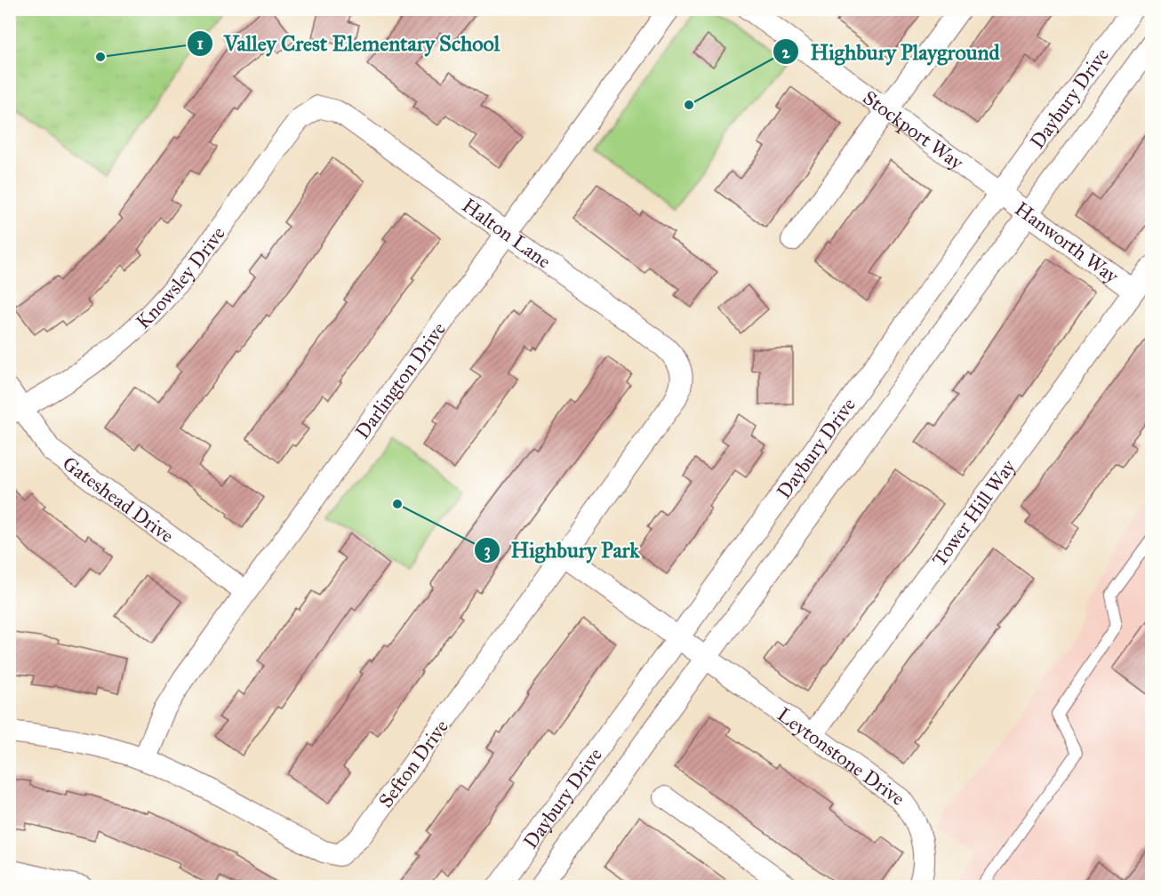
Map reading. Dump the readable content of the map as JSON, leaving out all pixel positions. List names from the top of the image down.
{
  "streets": {
    "street": [
      "Daybury Drive",
      "Stockport Way",
      "Halton Lane",
      "Hanworth Way",
      "Knowsley Drive",
      "Darlington Drive",
      "Gateshead Drive",
      "Tower Hill Way",
      "Leytonstone Drive",
      "Sefton Drive"
    ]
  },
  "crossings": [
    ["Daybury Drive", "Stockport Way"],
    ["Daybury Drive", "Hanworth Way"],
    ["Daybury Drive", "Leytonstone Drive"],
    ["Stockport Way", "Hanworth Way"],
    ["Halton Lane", "Knowsley Drive"],
    ["Halton Lane", "Darlington Drive"],
    ["Halton Lane", "Sefton Drive"],
    ["Hanworth Way", "Tower Hill Way"],
    ["Knowsley Drive", "Gateshead Drive"],
    ["Darlington Drive", "Gateshead Drive"],
    ["Darlington Drive", "Sefton Drive"],
    ["Tower Hill Way", "Leytonstone Drive"],
    ["Leytonstone Drive", "Sefton Drive"]
  ],
  "places": ["Valley Crest Elementary School", "Highbury Playground", "Highbury Park"]
}
